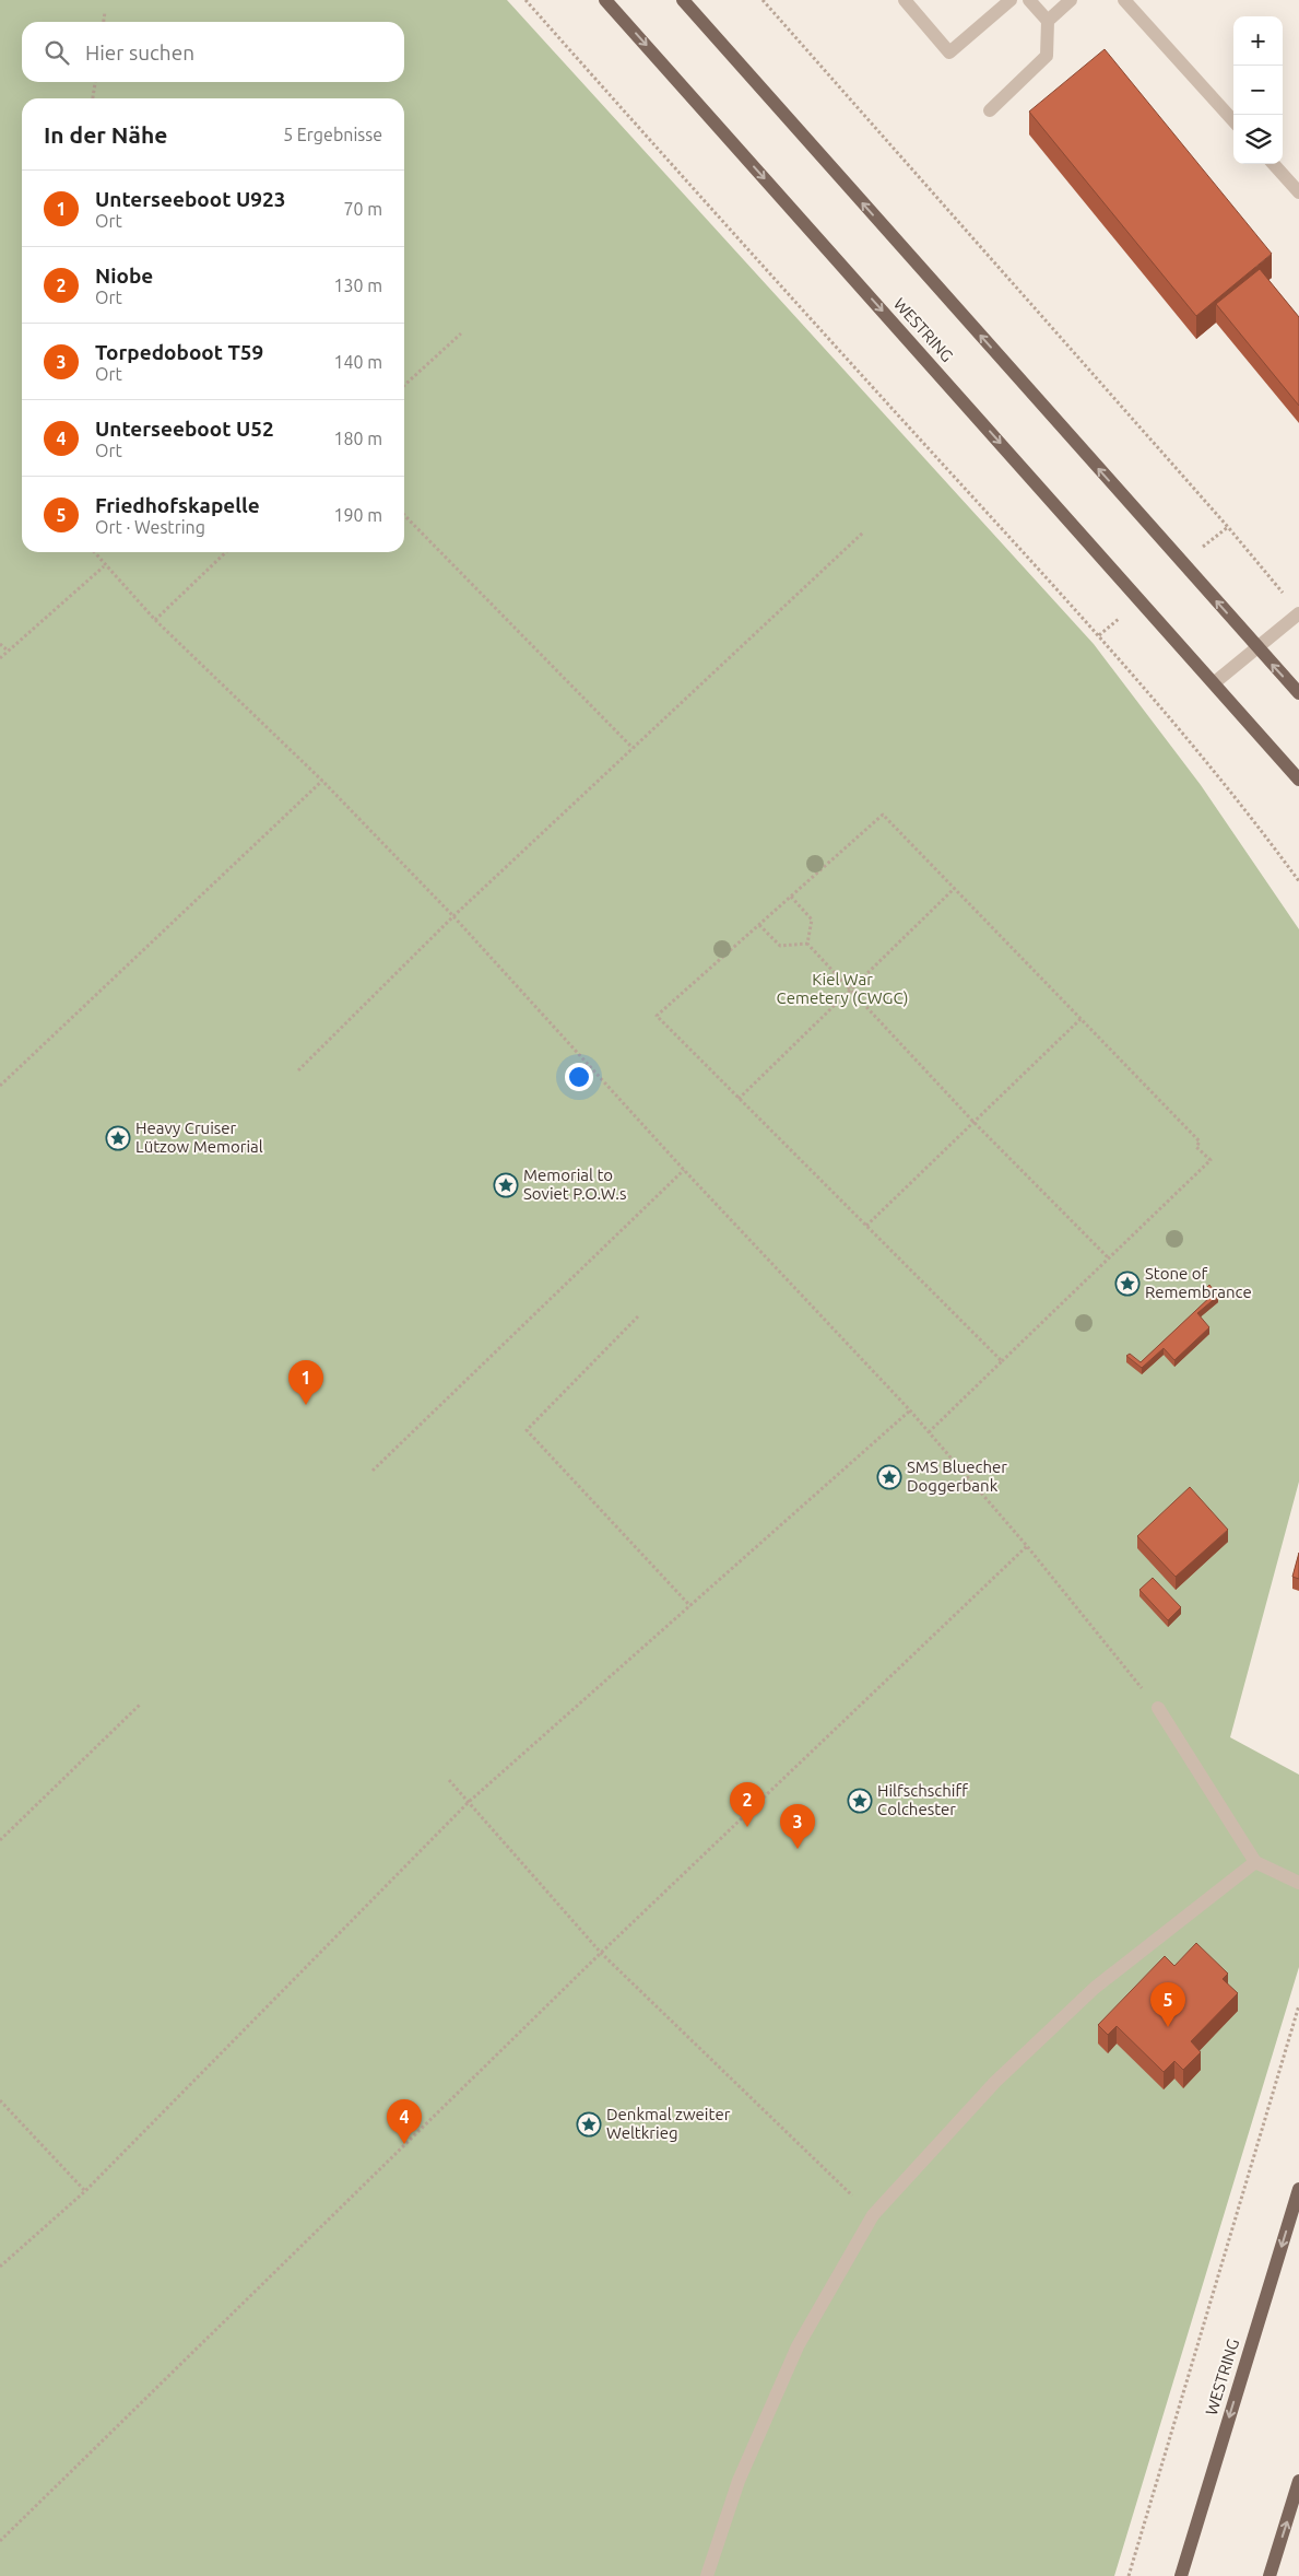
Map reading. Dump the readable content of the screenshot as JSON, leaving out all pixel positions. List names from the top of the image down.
{
  "streets": {
    "main road": ["WESTRING"]
  },
  "parks": ["Kiel War Cemetery (CWGC)"],
  "places": {
    "place": [
      "Heavy Cruiser Lützow Memorial",
      "Memorial to Soviet P.O.W.s",
      "Stone of Remembrance",
      "SMS Bluecher Doggerbank",
      "Hilfschschiff Colchester",
      "Denkmal zweiter Weltkrieg"
    ]
  },
  "page": {
    "map_buttons": ["+", "−"],
    "search": "Hier suchen",
    "heading": ["In der Nähe", "5 Ergebnisse"],
    "list": [
      {
        "mark": "1",
        "name": "Unterseeboot U923",
        "note": "Ort",
        "value": "70 m"
      },
      {
        "mark": "2",
        "name": "Niobe",
        "note": "Ort",
        "value": "130 m"
      },
      {
        "mark": "3",
        "name": "Torpedoboot T59",
        "note": "Ort",
        "value": "140 m"
      },
      {
        "mark": "4",
        "name": "Unterseeboot U52",
        "note": "Ort",
        "value": "180 m"
      },
      {
        "mark": "5",
        "name": "Friedhofskapelle",
        "note": "Ort · Westring",
        "value": "190 m"
      }
    ],
    "pins": [
      "1",
      "2",
      "3",
      "5",
      "4"
    ]
  }
}
